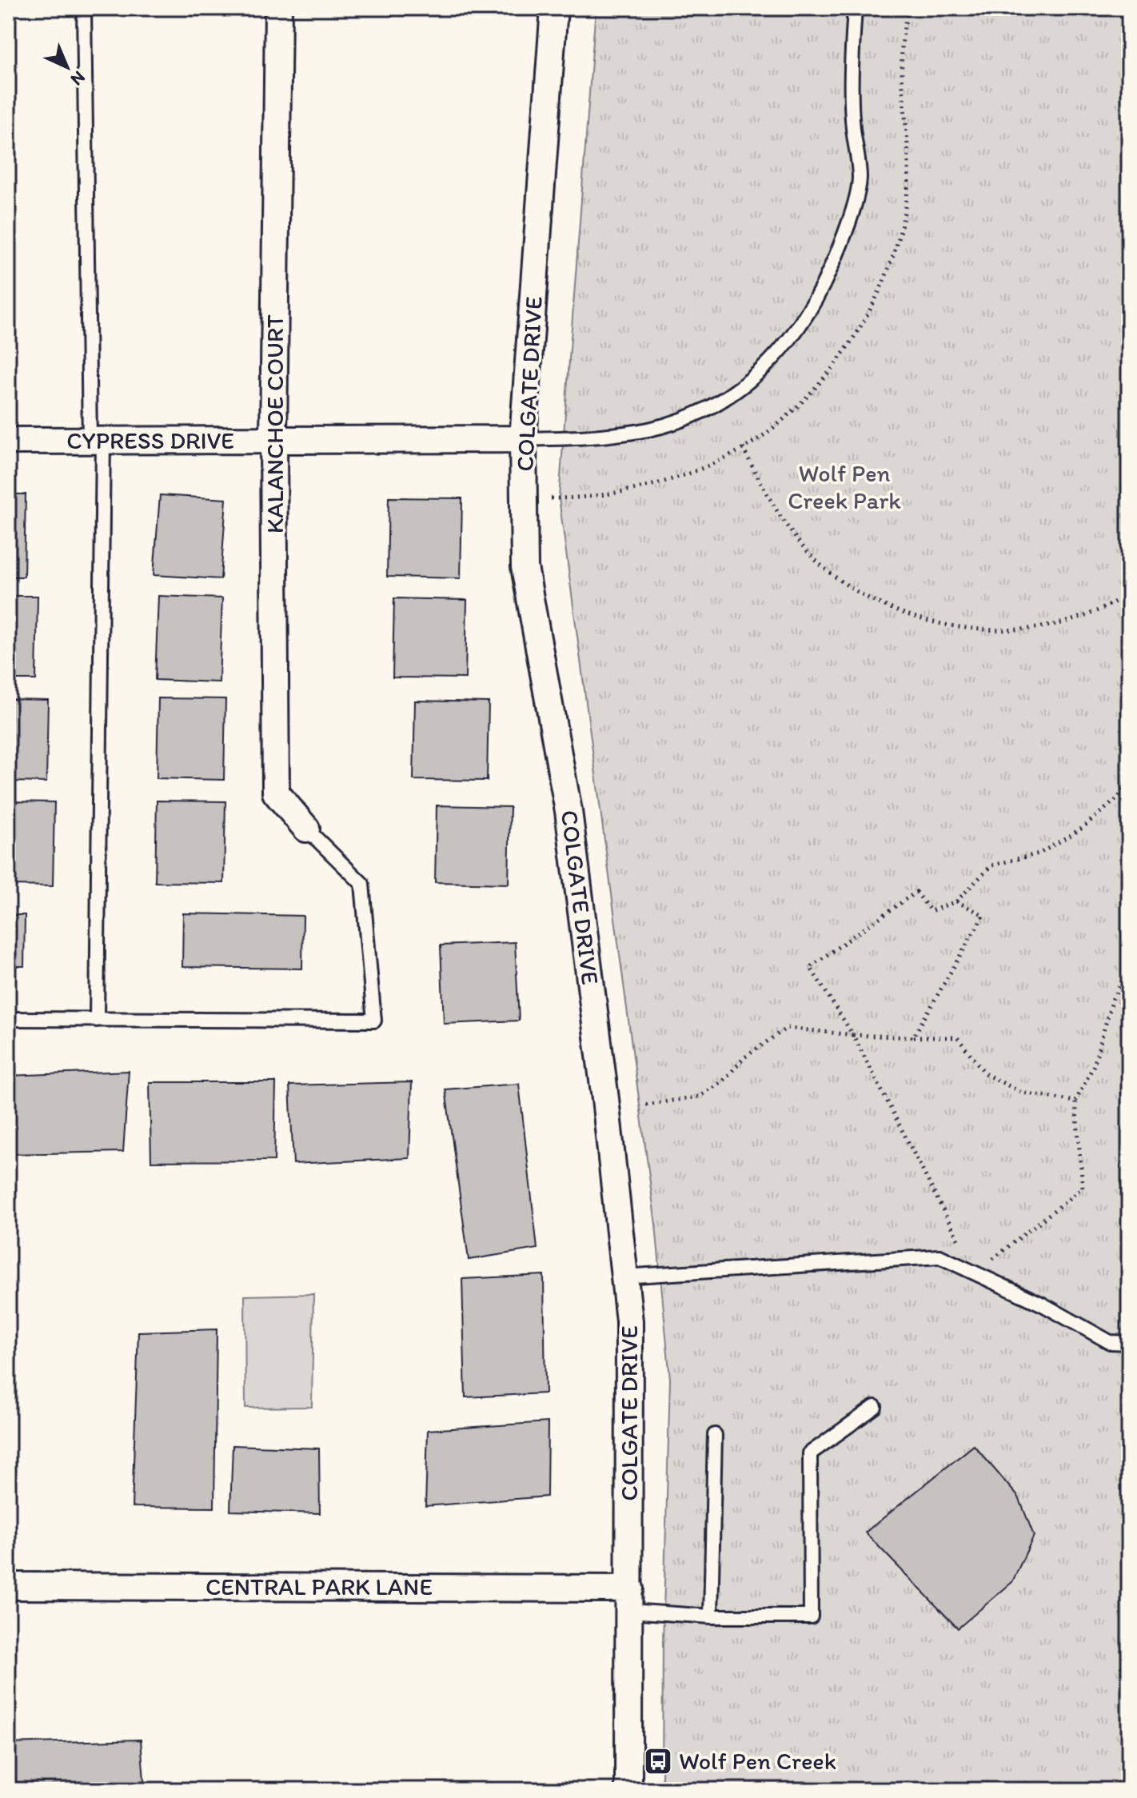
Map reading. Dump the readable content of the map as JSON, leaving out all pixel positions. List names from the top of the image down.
{
  "streets": {
    "street": [
      "COLGATE DRIVE",
      "KALANCHOE COURT",
      "CYPRESS DRIVE",
      "CENTRAL PARK LANE"
    ]
  },
  "crossings": [
    ["COLGATE DRIVE", "CYPRESS DRIVE"],
    ["COLGATE DRIVE", "CENTRAL PARK LANE"],
    ["KALANCHOE COURT", "CYPRESS DRIVE"]
  ],
  "parks": ["Wolf Pen Creek Park"],
  "places": {
    "bus stop": ["Wolf Pen Creek"]
  },
  "north": "bottom right"
}
